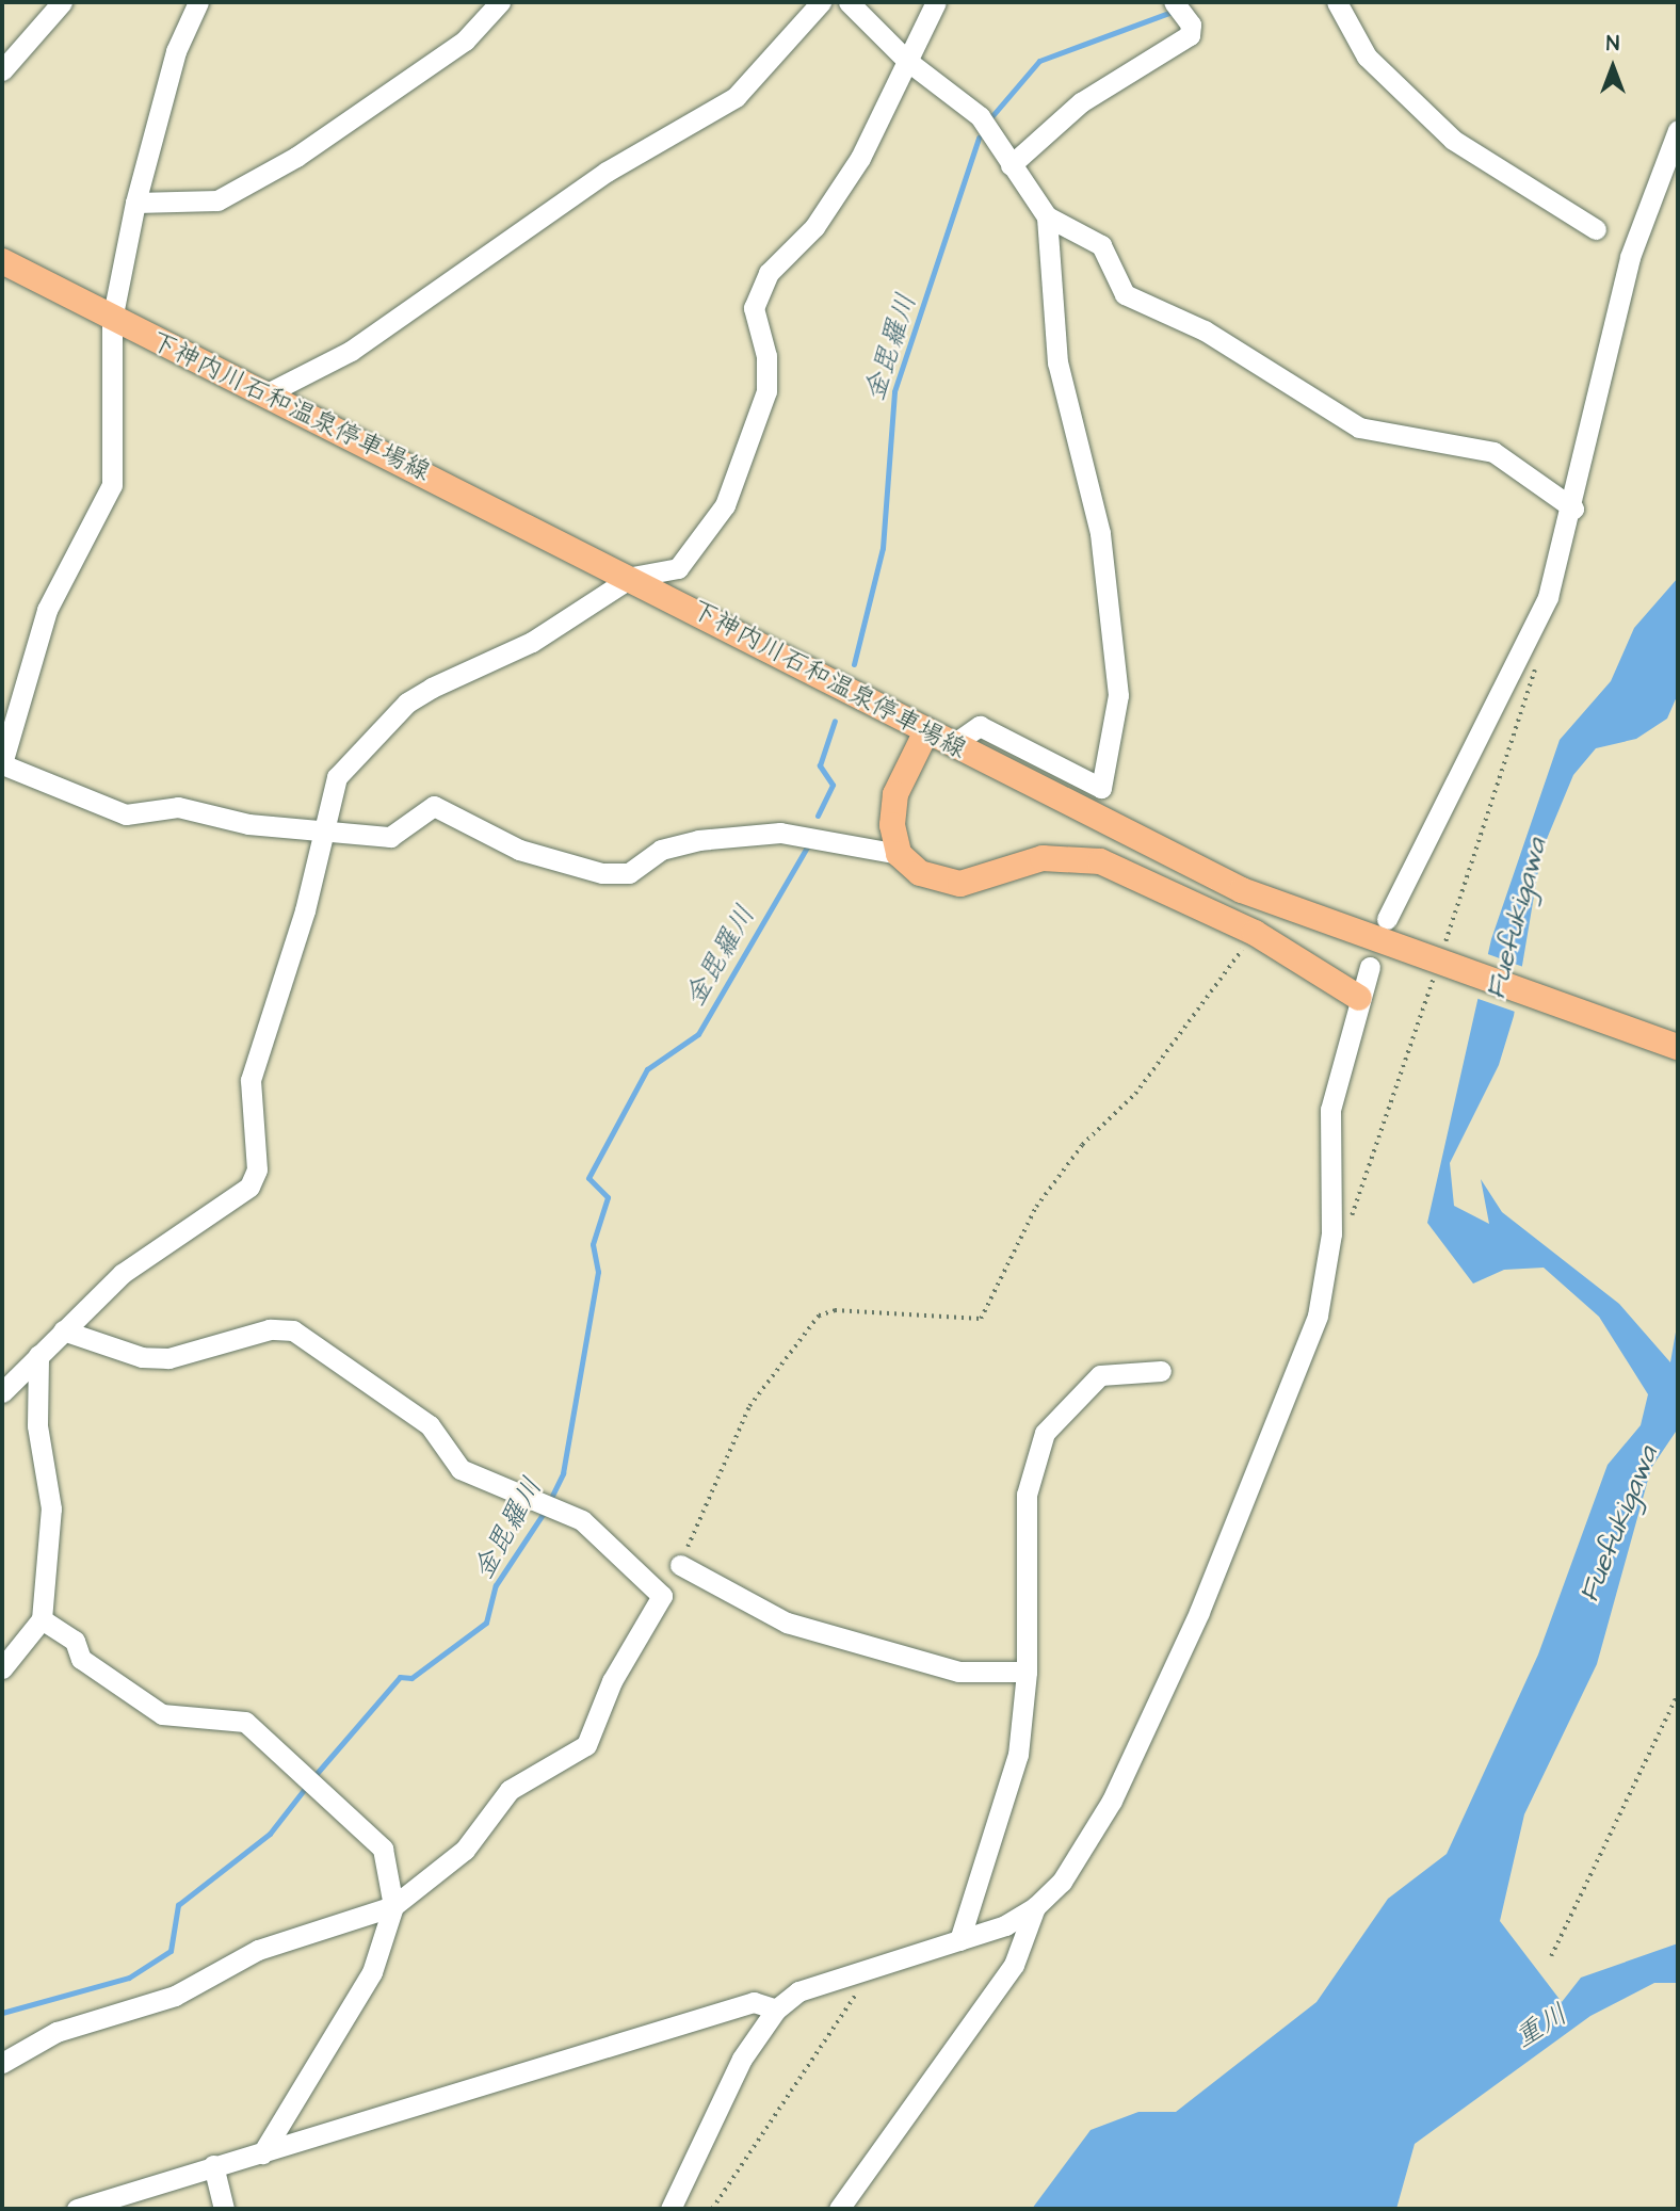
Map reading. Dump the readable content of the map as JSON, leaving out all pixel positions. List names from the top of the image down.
{
  "streets": {
    "main road": ["下神内川石和温泉停車場線"]
  },
  "water": ["金毘羅川", "Fuefukigawa", "重川"],
  "north": "top"
}
